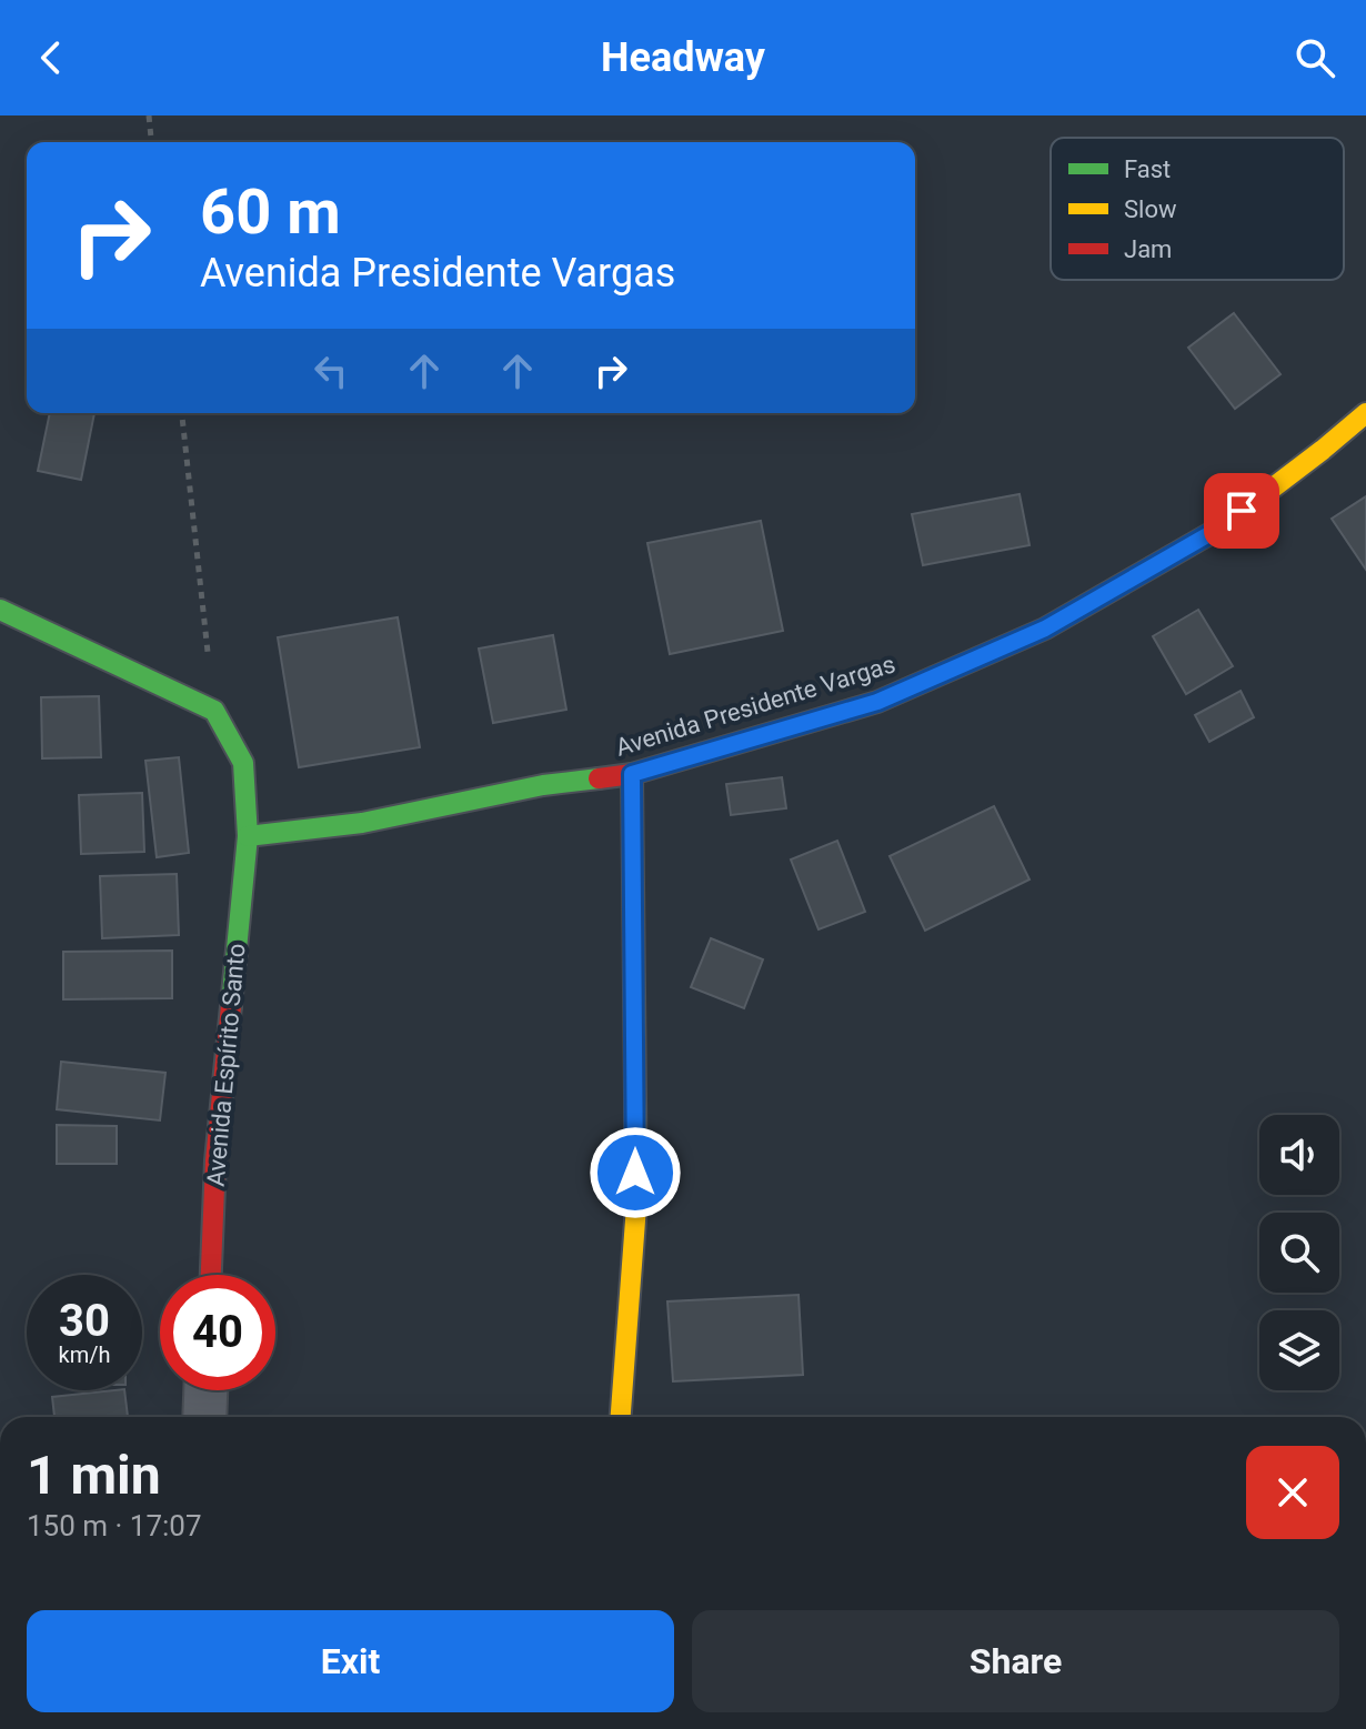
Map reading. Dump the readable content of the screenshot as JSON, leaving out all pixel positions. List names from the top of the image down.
{
  "streets": {
    "street": ["Avenida Presidente Vargas", "Avenida Espírito Santo"]
  },
  "crossings": [
    ["Avenida Presidente Vargas", "Avenida Espírito Santo"]
  ],
  "legend": ["Fast", "Slow", "Jam"],
  "page": {
    "header": "Headway",
    "turn": ["60 m", "Avenida Presidente Vargas"],
    "speed": "30 km/h",
    "limit": "40",
    "heading": ["1 min", "150 m · 17:07"],
    "buttons": ["Exit", "Share"]
  }
}
